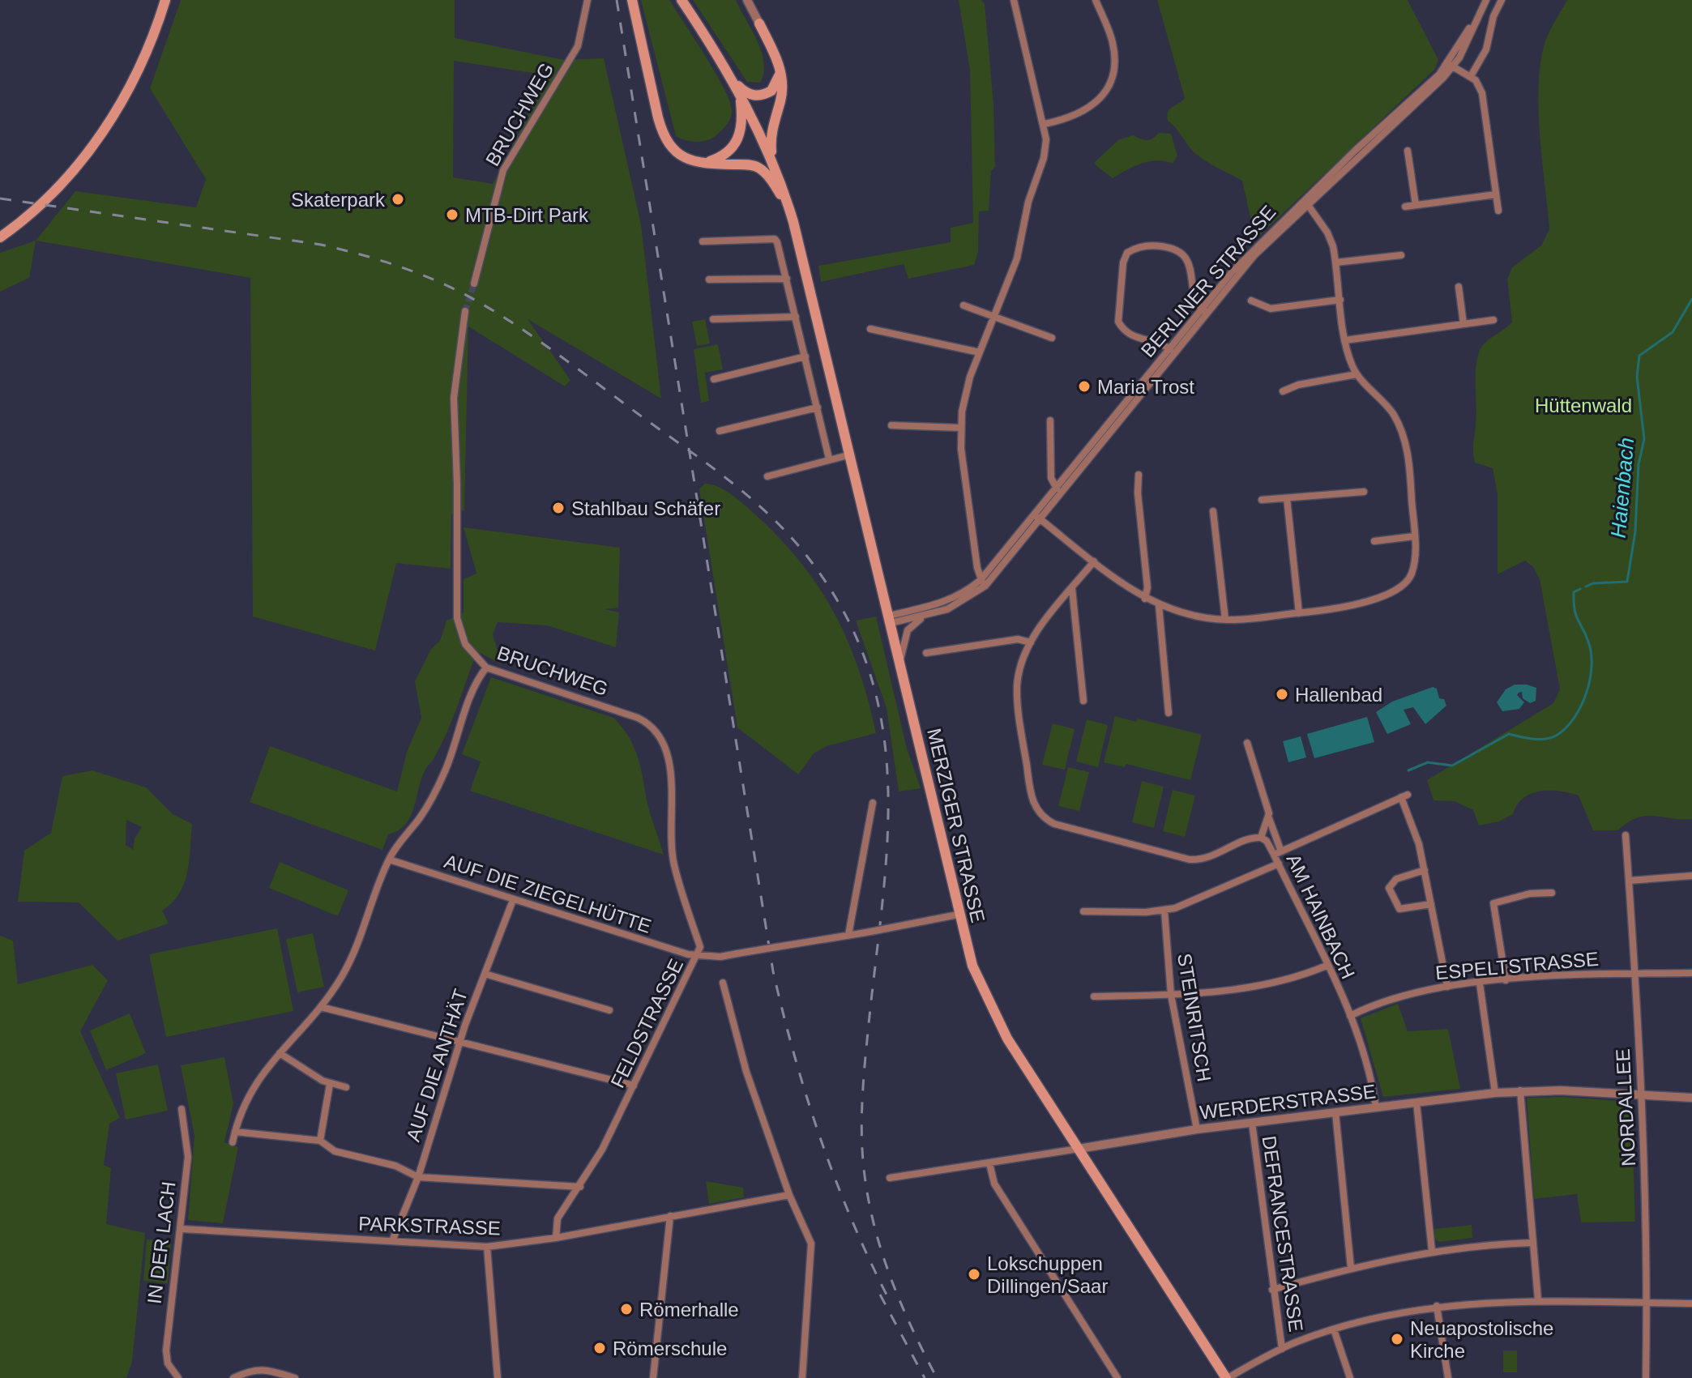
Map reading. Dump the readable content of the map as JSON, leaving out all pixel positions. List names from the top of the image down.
{
  "streets": {
    "main road": ["MERZIGER STRASSE"],
    "street": [
      "BRUCHWEG",
      "BERLINER STRASSE",
      "AUF DIE ZIEGELHÜTTE",
      "AM HAINBACH",
      "ESPELTSTRASSE",
      "STEINRITSCH",
      "FELDSTRASSE",
      "AUF DIE ANTHÄT",
      "WERDERSTRASSE",
      "NORDALLEE",
      "PARKSTRASSE",
      "DEFRANCESTRASSE",
      "IN DER LACH"
    ]
  },
  "crossings": [
    ["BRUCHWEG", "AUF DIE ZIEGELHÜTTE"],
    ["BRUCHWEG", "FELDSTRASSE"],
    ["BERLINER STRASSE", "MERZIGER STRASSE"],
    ["MERZIGER STRASSE", "FELDSTRASSE"],
    ["MERZIGER STRASSE", "WERDERSTRASSE"],
    ["AUF DIE ZIEGELHÜTTE", "FELDSTRASSE"],
    ["AUF DIE ZIEGELHÜTTE", "AUF DIE ANTHÄT"],
    ["AM HAINBACH", "ESPELTSTRASSE"],
    ["AM HAINBACH", "WERDERSTRASSE"],
    ["ESPELTSTRASSE", "NORDALLEE"],
    ["STEINRITSCH", "WERDERSTRASSE"],
    ["FELDSTRASSE", "PARKSTRASSE"],
    ["AUF DIE ANTHÄT", "PARKSTRASSE"],
    ["WERDERSTRASSE", "NORDALLEE"],
    ["WERDERSTRASSE", "DEFRANCESTRASSE"],
    ["PARKSTRASSE", "IN DER LACH"]
  ],
  "water": ["Haienbach"],
  "parks": ["Hüttenwald"],
  "places": [
    "Skaterpark",
    "MTB-Dirt Park",
    "Maria Trost",
    "Stahlbau Schäfer",
    "Hallenbad",
    "Lokschuppen Dillingen/Saar",
    "Römerhalle",
    "Neuapostolische Kirche",
    "Römerschule"
  ]
}
